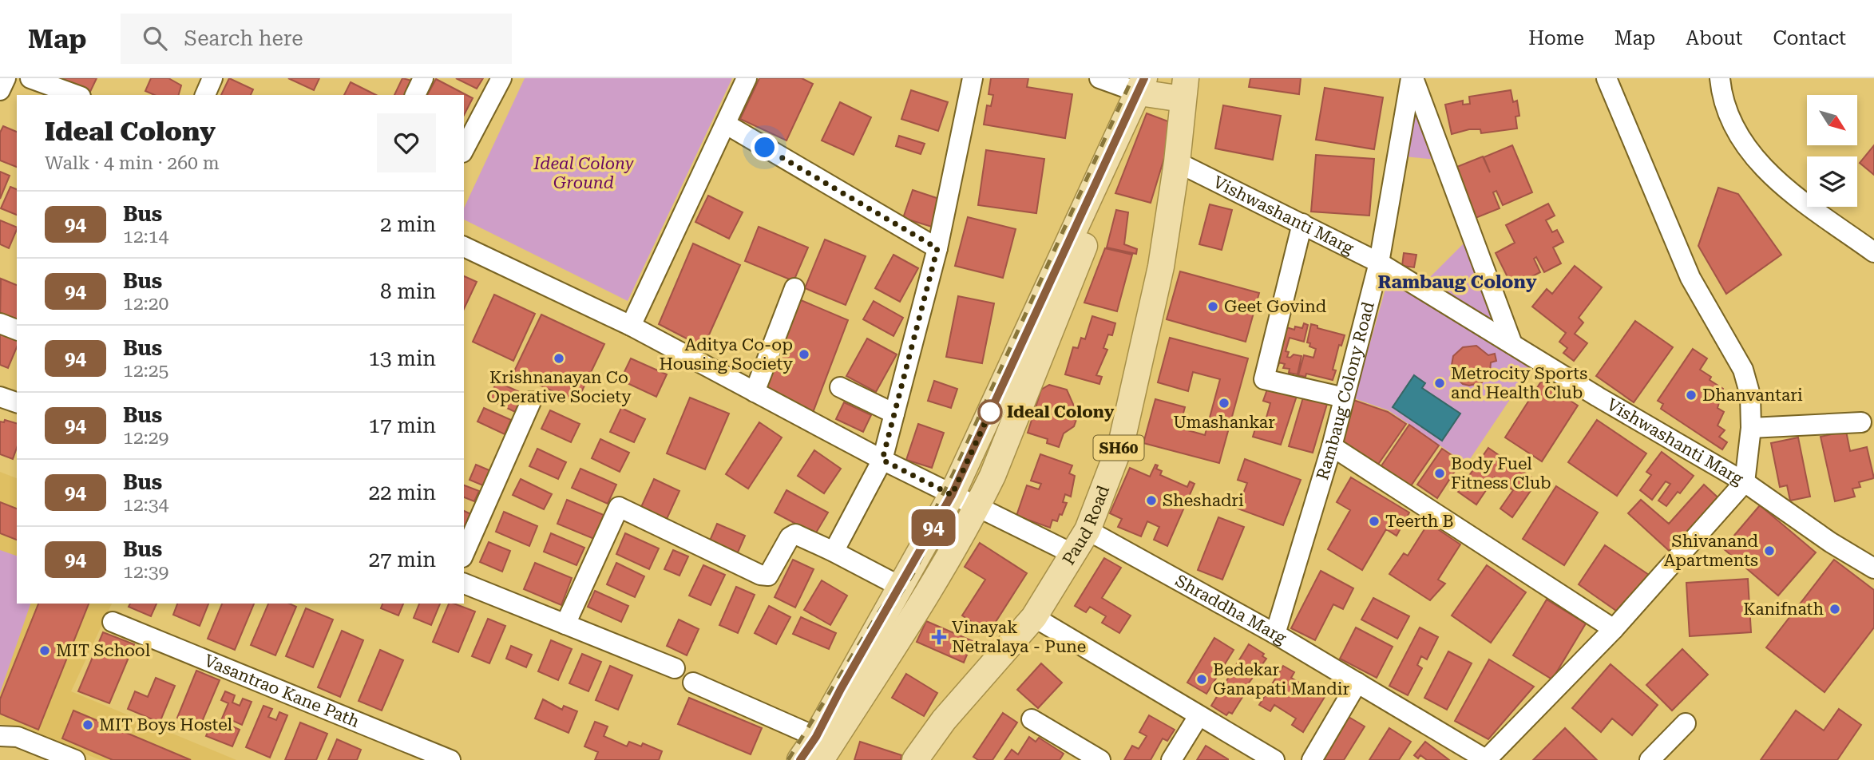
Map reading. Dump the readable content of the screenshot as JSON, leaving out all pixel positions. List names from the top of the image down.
{
  "streets": {
    "main road": ["SH60", "Paud Road"],
    "street": [
      "Vishwashanti Marg",
      "Rambaug Colony Road",
      "Shraddha Marg",
      "Vasantrao Kane Path"
    ]
  },
  "crossings": [
    ["Vishwashanti Marg", "Rambaug Colony Road"],
    ["Vishwashanti Marg", "Paud Road"],
    ["Rambaug Colony Road", "Shraddha Marg"],
    ["Paud Road", "Shraddha Marg"]
  ],
  "districts": ["Rambaug Colony"],
  "parks": ["Ideal Colony Ground"],
  "places": {
    "other": [
      "Geet Govind",
      "Aditya Co-op Housing Society",
      "Krishnanayan Co Operative Society",
      "Metrocity Sports and Health Club",
      "Dhanvantari",
      "Umashankar",
      "Ideal Colony",
      "Body Fuel Fitness Club",
      "Sheshadri",
      "Teerth B",
      "Shivanand Apartments",
      "Kanifnath",
      "MIT School",
      "Bedekar Ganapati Mandir",
      "MIT Boys Hostel"
    ],
    "health": ["Vinayak Netralaya - Pune"]
  },
  "lines": ["bus line 94"],
  "north": "bottom right",
  "page": {
    "header": "Map",
    "search": "Search here",
    "nav": [
      "Home",
      "Map",
      "About",
      "Contact"
    ],
    "on_map": "94",
    "heading": ["Ideal Colony", "Walk · 4 min · 260 m"],
    "list": [
      {
        "mark": "94",
        "name": "Bus",
        "note": "12:14",
        "value": "2 min"
      },
      {
        "mark": "94",
        "name": "Bus",
        "note": "12:20",
        "value": "8 min"
      },
      {
        "mark": "94",
        "name": "Bus",
        "note": "12:25",
        "value": "13 min"
      },
      {
        "mark": "94",
        "name": "Bus",
        "note": "12:29",
        "value": "17 min"
      },
      {
        "mark": "94",
        "name": "Bus",
        "note": "12:34",
        "value": "22 min"
      },
      {
        "mark": "94",
        "name": "Bus",
        "note": "12:39",
        "value": "27 min"
      }
    ]
  }
}
